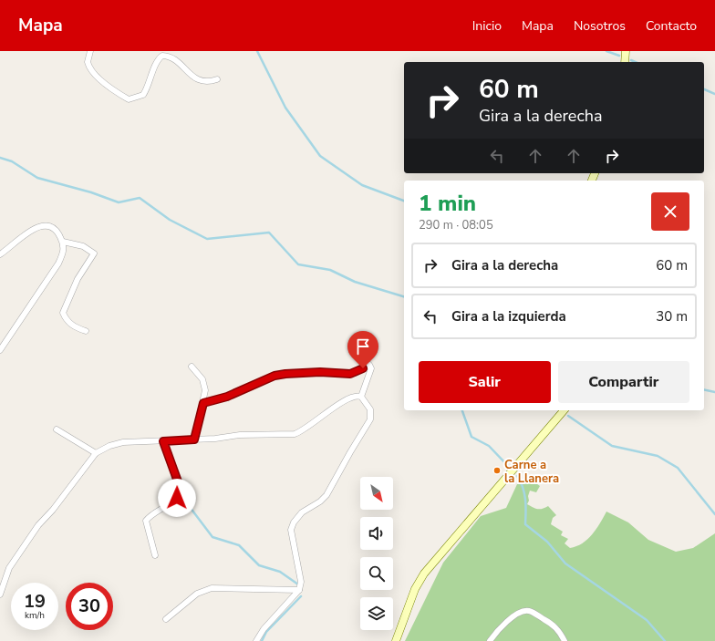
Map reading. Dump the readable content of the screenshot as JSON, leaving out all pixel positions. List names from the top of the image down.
{
  "places": ["Carne a la Llanera"],
  "north": "bottom right",
  "page": {
    "header": "Mapa",
    "nav": [
      "Inicio",
      "Mapa",
      "Nosotros",
      "Contacto"
    ],
    "turn": ["60 m", "Gira a la derecha"],
    "heading": ["1 min", "290 m · 08:05"],
    "list": [
      {
        "name": "Gira a la derecha",
        "value": "60 m"
      },
      {
        "name": "Gira a la izquierda",
        "value": "30 m"
      }
    ],
    "buttons": ["Salir", "Compartir"],
    "speed": "19 km/h",
    "limit": "30"
  }
}
